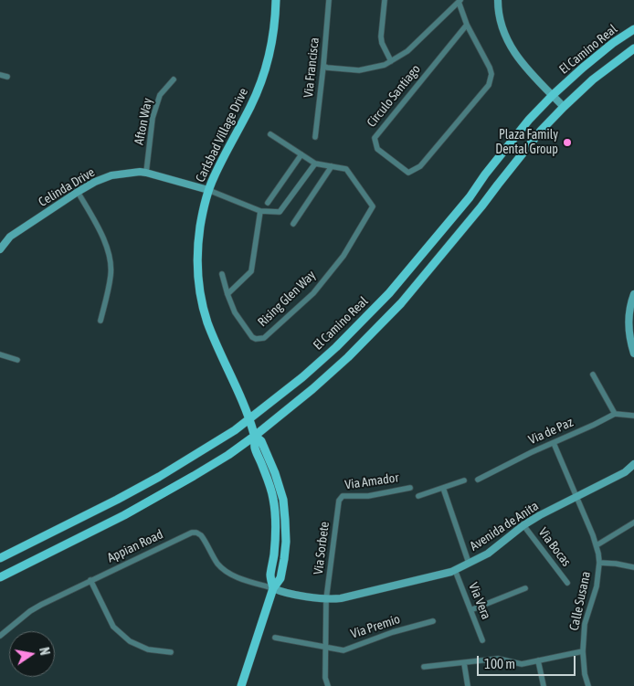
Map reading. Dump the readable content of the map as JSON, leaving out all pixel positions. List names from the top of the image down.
{
  "streets": {
    "main road": ["El Camino Real", "Carlsbad Village Drive"],
    "street": [
      "Via Francisca",
      "Circulo Santiago",
      "Afton Way",
      "Celinda Drive",
      "Rising Glen Way",
      "Via de Paz",
      "Via Amador",
      "Avenida de Anita",
      "Appian Road",
      "Via Bocas",
      "Via Sorbete",
      "Via Vera",
      "Calle Susana",
      "Via Premio"
    ]
  },
  "crossings": [
    ["El Camino Real", "Carlsbad Village Drive"],
    ["Afton Way", "Celinda Drive"],
    ["Carlsbad Village Drive", "Celinda Drive"],
    ["Carlsbad Village Drive", "Avenida de Anita"],
    ["Carlsbad Village Drive", "Appian Road"],
    ["Via de Paz", "Calle Susana"],
    ["Via Amador", "Via Sorbete"],
    ["Avenida de Anita", "Appian Road"],
    ["Avenida de Anita", "Via Bocas"],
    ["Avenida de Anita", "Via Sorbete"],
    ["Avenida de Anita", "Via Vera"],
    ["Avenida de Anita", "Calle Susana"],
    ["Via Sorbete", "Via Premio"]
  ],
  "places": ["Plaza Family Dental Group"],
  "scale_bar": "100 m",
  "north": "right"
}
